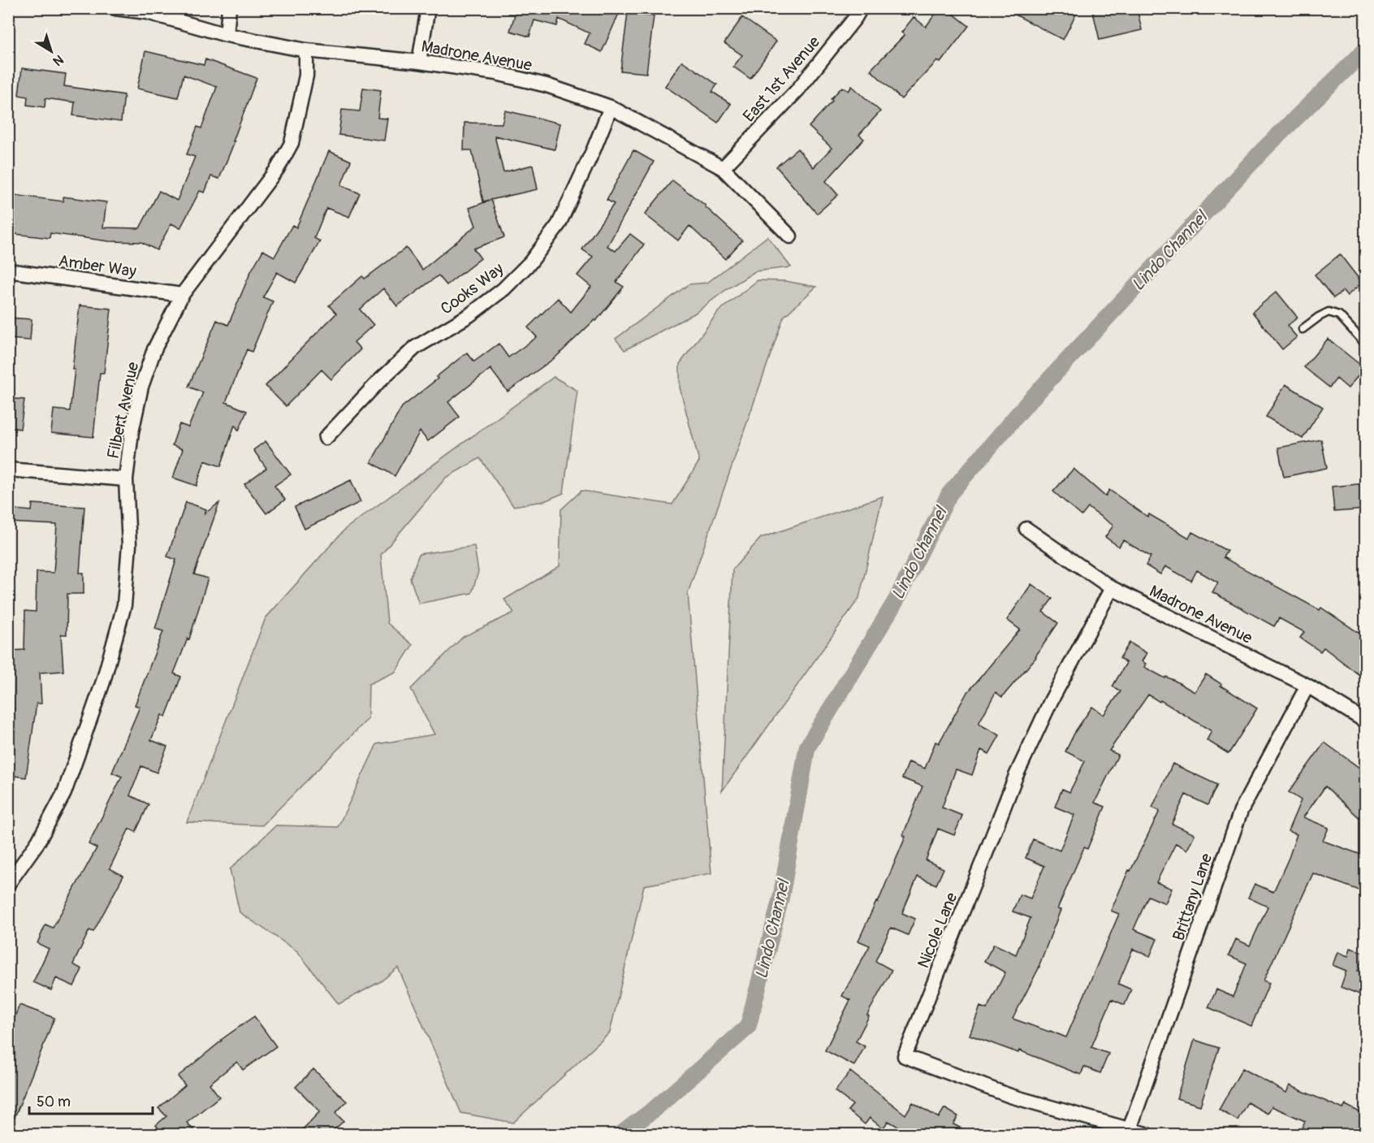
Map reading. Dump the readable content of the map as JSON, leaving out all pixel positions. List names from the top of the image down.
{
  "streets": {
    "street": [
      "Madrone Avenue",
      "East 1st Avenue",
      "Amber Way",
      "Cooks Way",
      "Filbert Avenue",
      "Brittany Lane",
      "Nicole Lane"
    ]
  },
  "crossings": [
    ["Madrone Avenue", "East 1st Avenue"],
    ["Madrone Avenue", "Cooks Way"],
    ["Madrone Avenue", "Filbert Avenue"],
    ["Madrone Avenue", "Brittany Lane"],
    ["Madrone Avenue", "Nicole Lane"],
    ["Amber Way", "Filbert Avenue"],
    ["Brittany Lane", "Nicole Lane"]
  ],
  "water": ["Lindo Channel"],
  "scale_bar": "50 m",
  "north": "bottom right"
}
